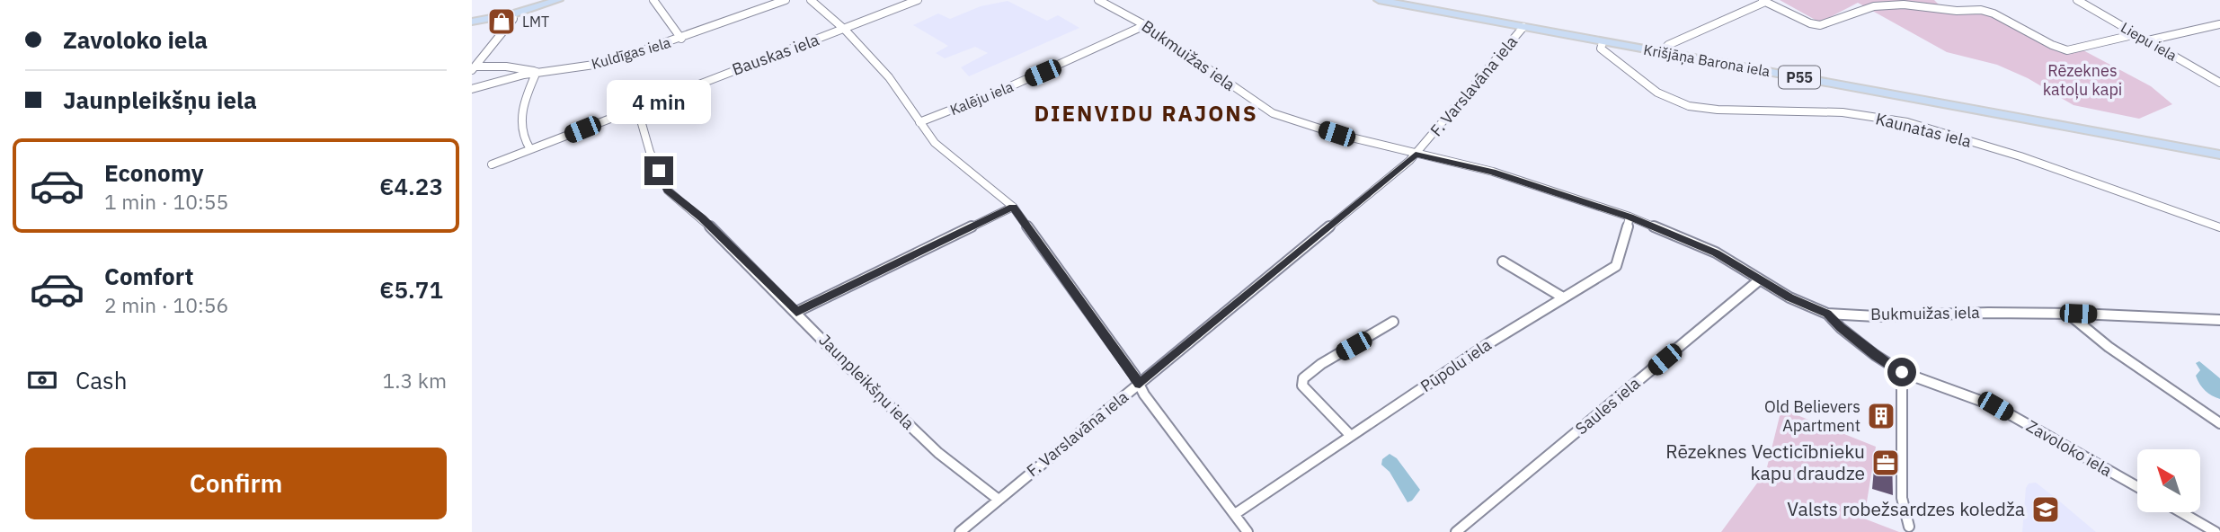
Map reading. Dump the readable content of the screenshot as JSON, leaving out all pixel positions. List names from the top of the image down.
{
  "streets": {
    "main road": ["Krišjāņa Barona iela", "P55"],
    "street": [
      "Liepu iela",
      "Kuldīgas iela",
      "Bauskas iela",
      "Bukmuižas iela",
      "F. Varslavāna iela",
      "Kalēju iela",
      "Kaunatas iela",
      "Pūpolu iela",
      "Jaunpleikšņu iela",
      "Saules iela",
      "Zavoloko iela"
    ]
  },
  "crossings": [
    ["Bauskas iela", "Jaunpleikšņu iela"],
    ["Bukmuižas iela", "F. Varslavāna iela"],
    ["Bukmuižas iela", "Kalēju iela"],
    ["Bukmuižas iela", "Pūpolu iela"],
    ["Bukmuižas iela", "Saules iela"],
    ["Bukmuižas iela", "Zavoloko iela"],
    ["Krišjāņa Barona iela", "F. Varslavāna iela"],
    ["Krišjāņa Barona iela", "Kaunatas iela"],
    ["F. Varslavāna iela", "Jaunpleikšņu iela"]
  ],
  "districts": ["DIENVIDU RAJONS"],
  "parks": ["Rēzeknes katoļu kapi"],
  "places": {
    "shop": ["LMT"],
    "building": ["Old Believers Apartment"],
    "office": ["Rēzeknes Vecticībnieku kapu draudze"],
    "school or university": ["Valsts robežsardzes koledža"]
  },
  "north": "top left",
  "page": {
    "banner": ["Zavoloko iela", "Jaunpleikšņu iela"],
    "bubble": "4 min",
    "list": [
      {
        "name": "Economy",
        "note": "1 min · 10:55",
        "value": "€4.23"
      },
      {
        "name": "Comfort",
        "note": "2 min · 10:56",
        "value": "€5.71"
      }
    ],
    "pay": ["Cash", "1.3 km"],
    "buttons": "Confirm"
  }
}
